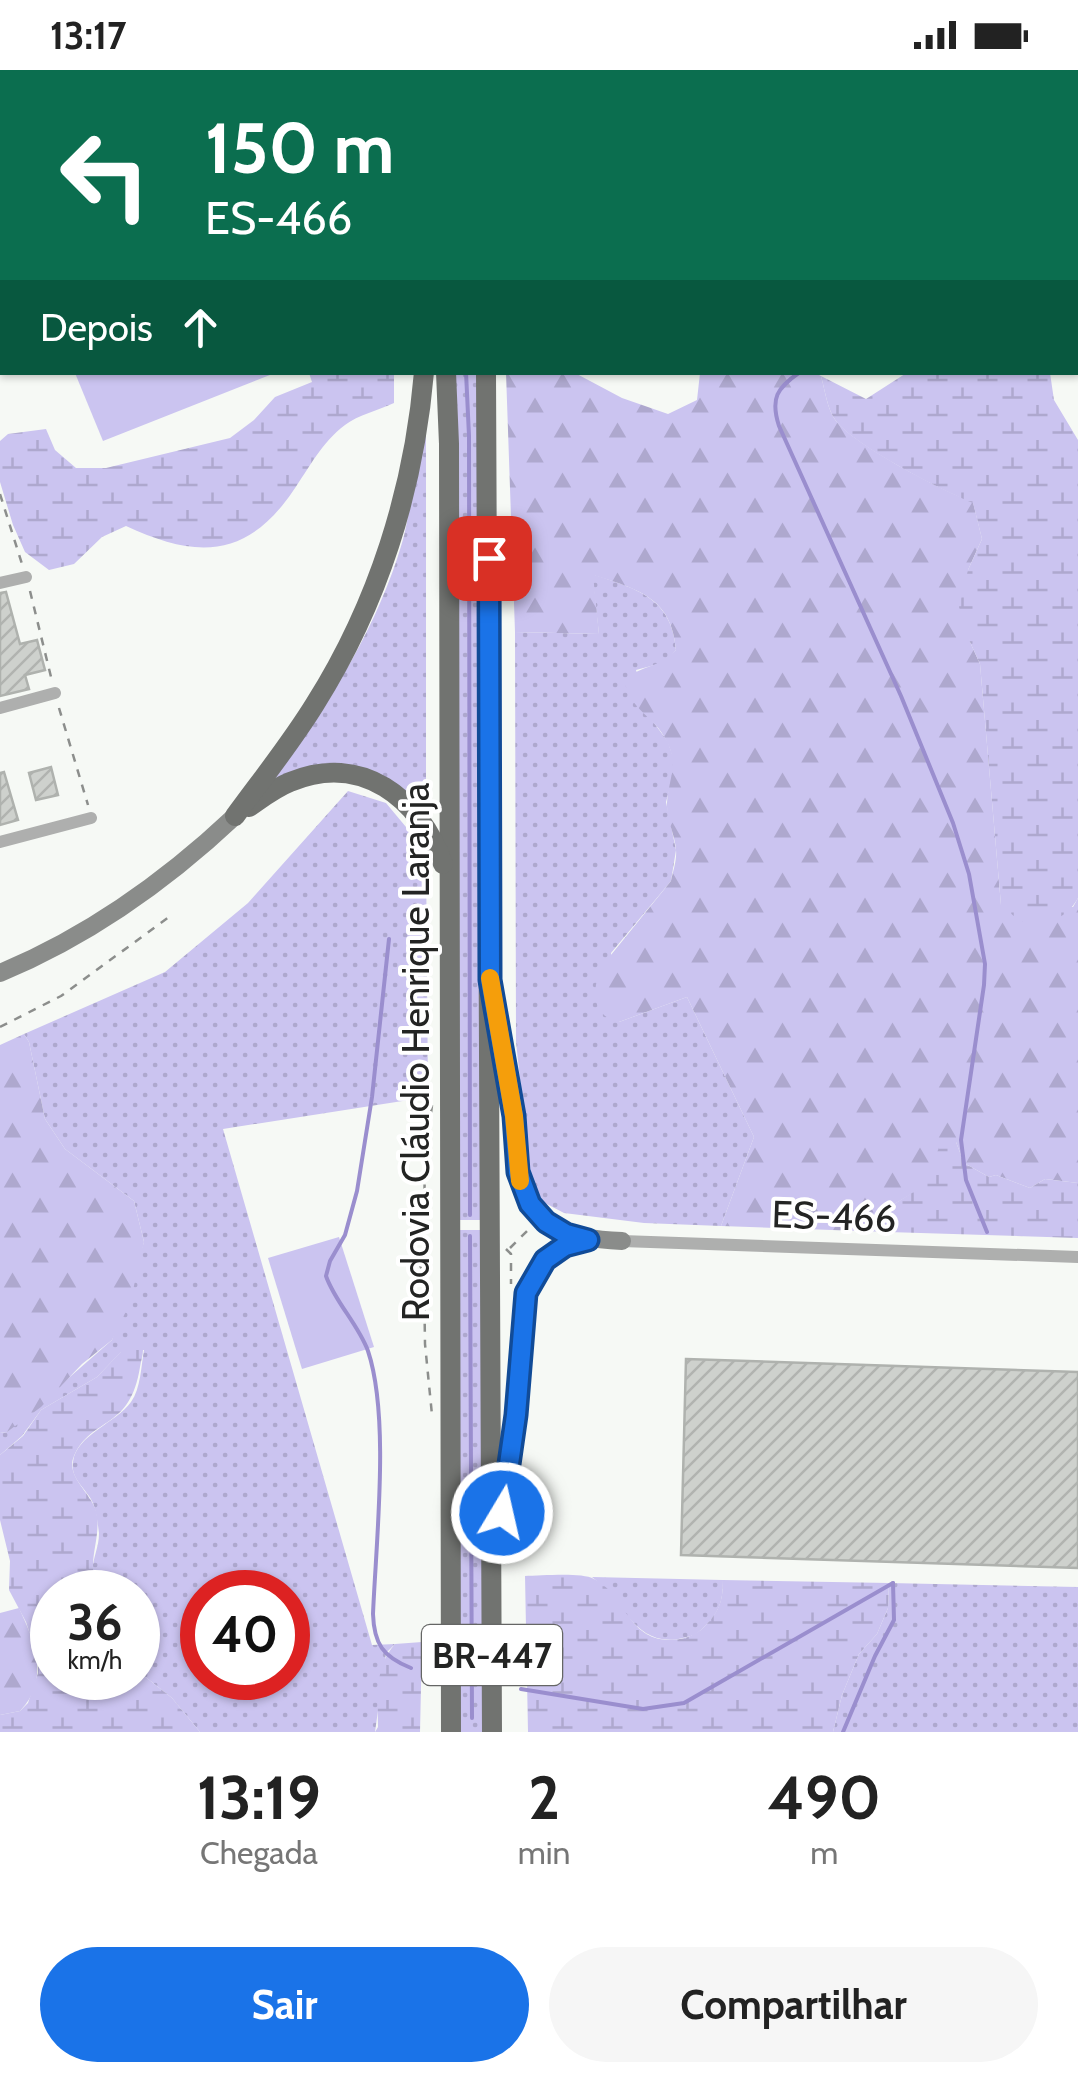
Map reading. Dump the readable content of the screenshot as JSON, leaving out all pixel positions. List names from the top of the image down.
{
  "streets": {
    "main road": ["Rodovia Cláudio Henrique Laranja", "BR-447"],
    "street": ["ES-466"]
  },
  "crossings": [
    ["Rodovia Cláudio Henrique Laranja", "ES-466"]
  ],
  "page": {
    "status": "13:17",
    "turn": ["150 m", "ES-466"],
    "then": "Depois",
    "speed": "36 km/h",
    "limit": "40",
    "eta": [
      "13:19",
      "Chegada",
      "2",
      "min",
      "490",
      "m"
    ],
    "buttons": ["Sair", "Compartilhar"]
  }
}
